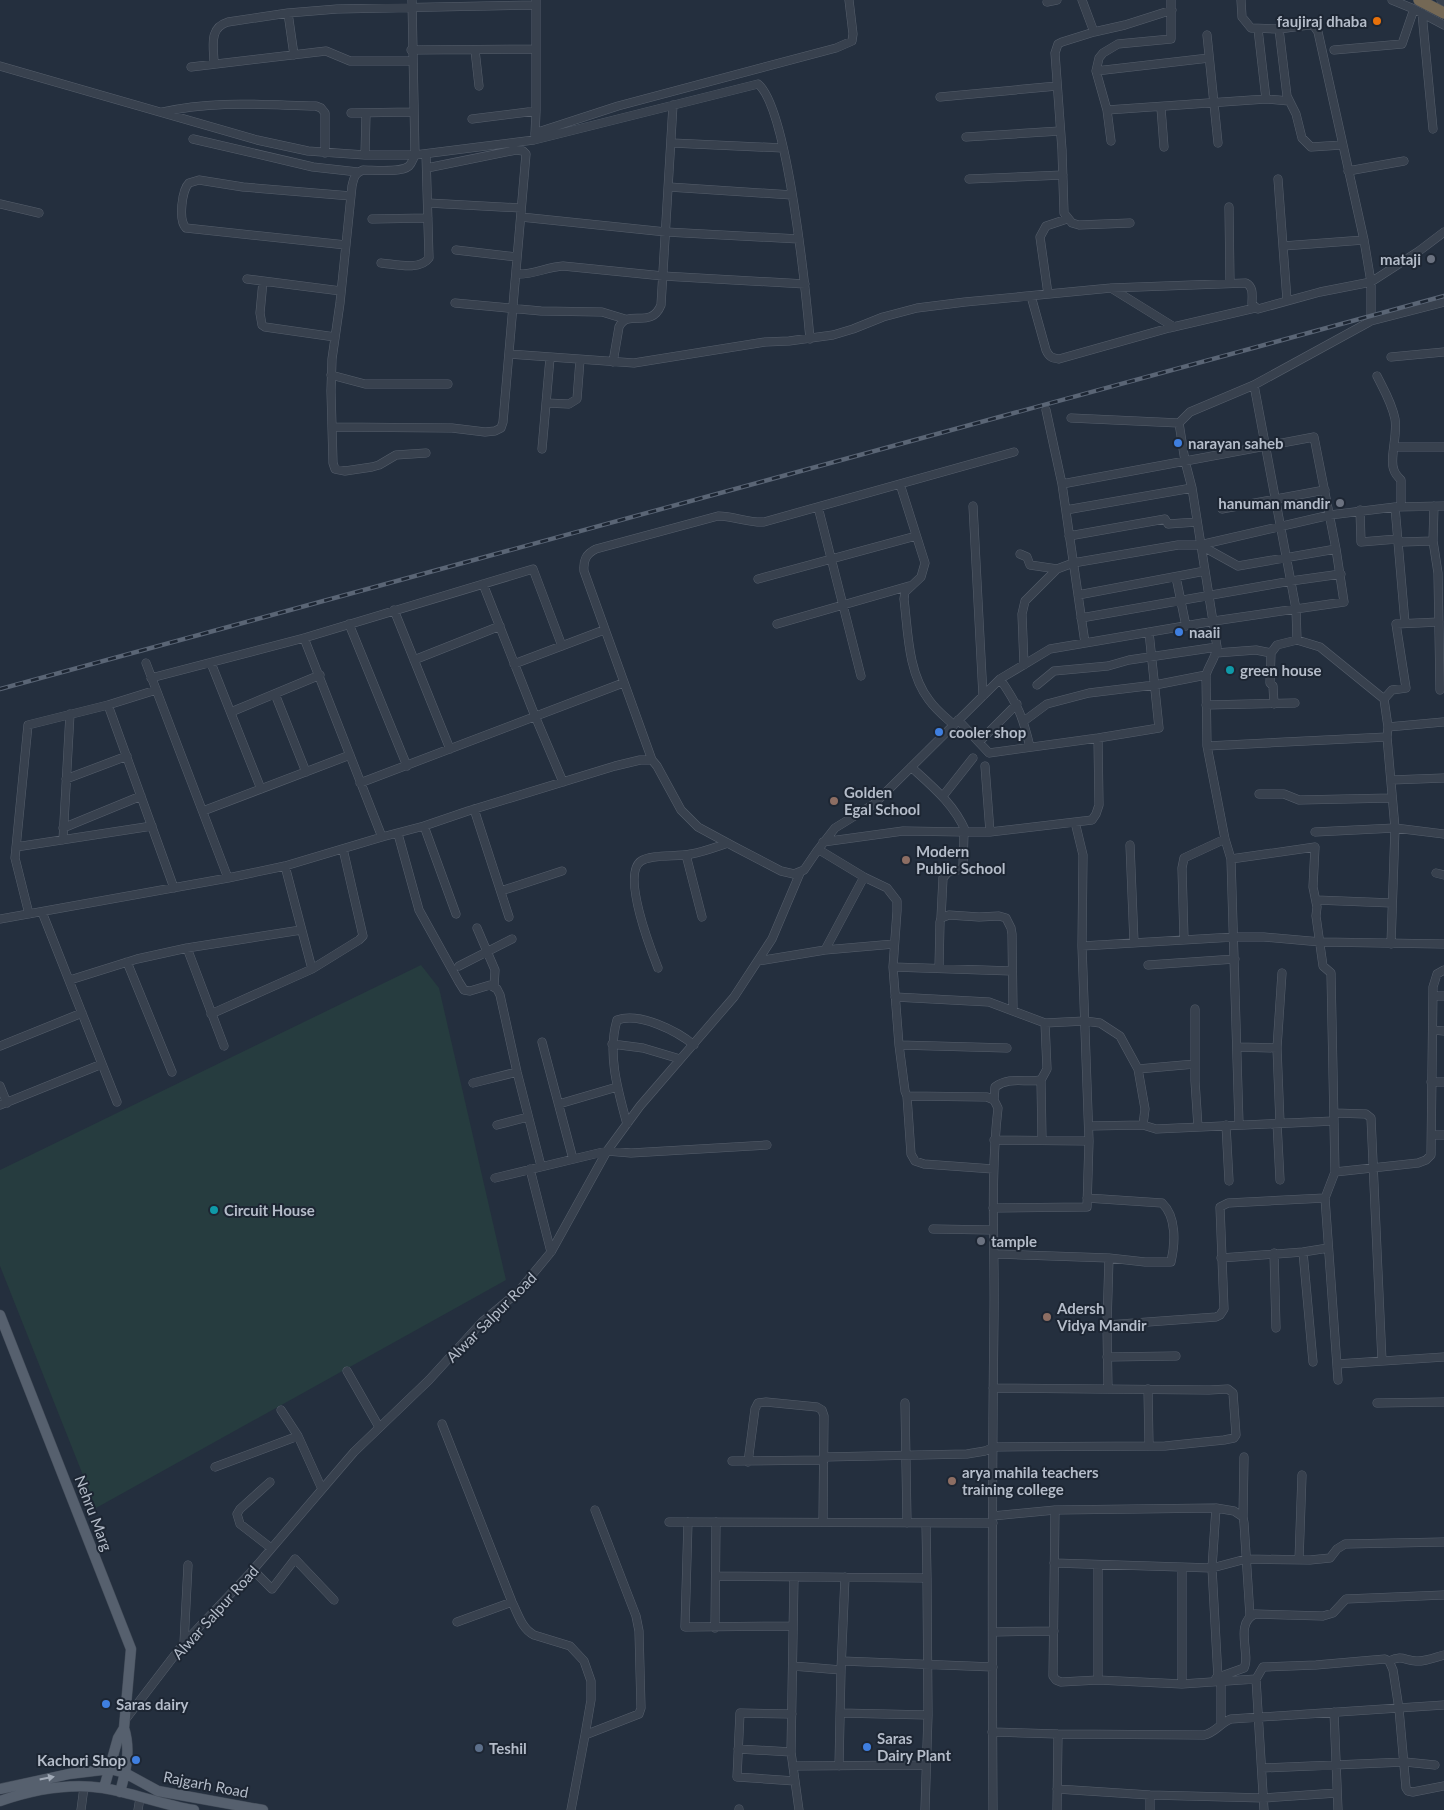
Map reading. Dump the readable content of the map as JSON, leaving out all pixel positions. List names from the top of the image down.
{
  "streets": {
    "main road": ["Nehru Marg", "Rajgarh Road"],
    "street": ["Alwar Salpur Road"]
  },
  "crossings": [
    ["Alwar Salpur Road", "Nehru Marg"],
    ["Nehru Marg", "Rajgarh Road"]
  ],
  "places": [
    "faujiraj dhaba",
    "mataji",
    "narayan saheb",
    "hanuman mandir",
    "naaii",
    "green house",
    "cooler shop",
    "Golden Egal School",
    "Modern Public School",
    "Circuit House",
    "tample",
    "Adersh Vidya Mandir",
    "arya mahila teachers training college",
    "Saras dairy",
    "Saras Dairy Plant",
    "Teshil",
    "Kachori Shop"
  ]
}
